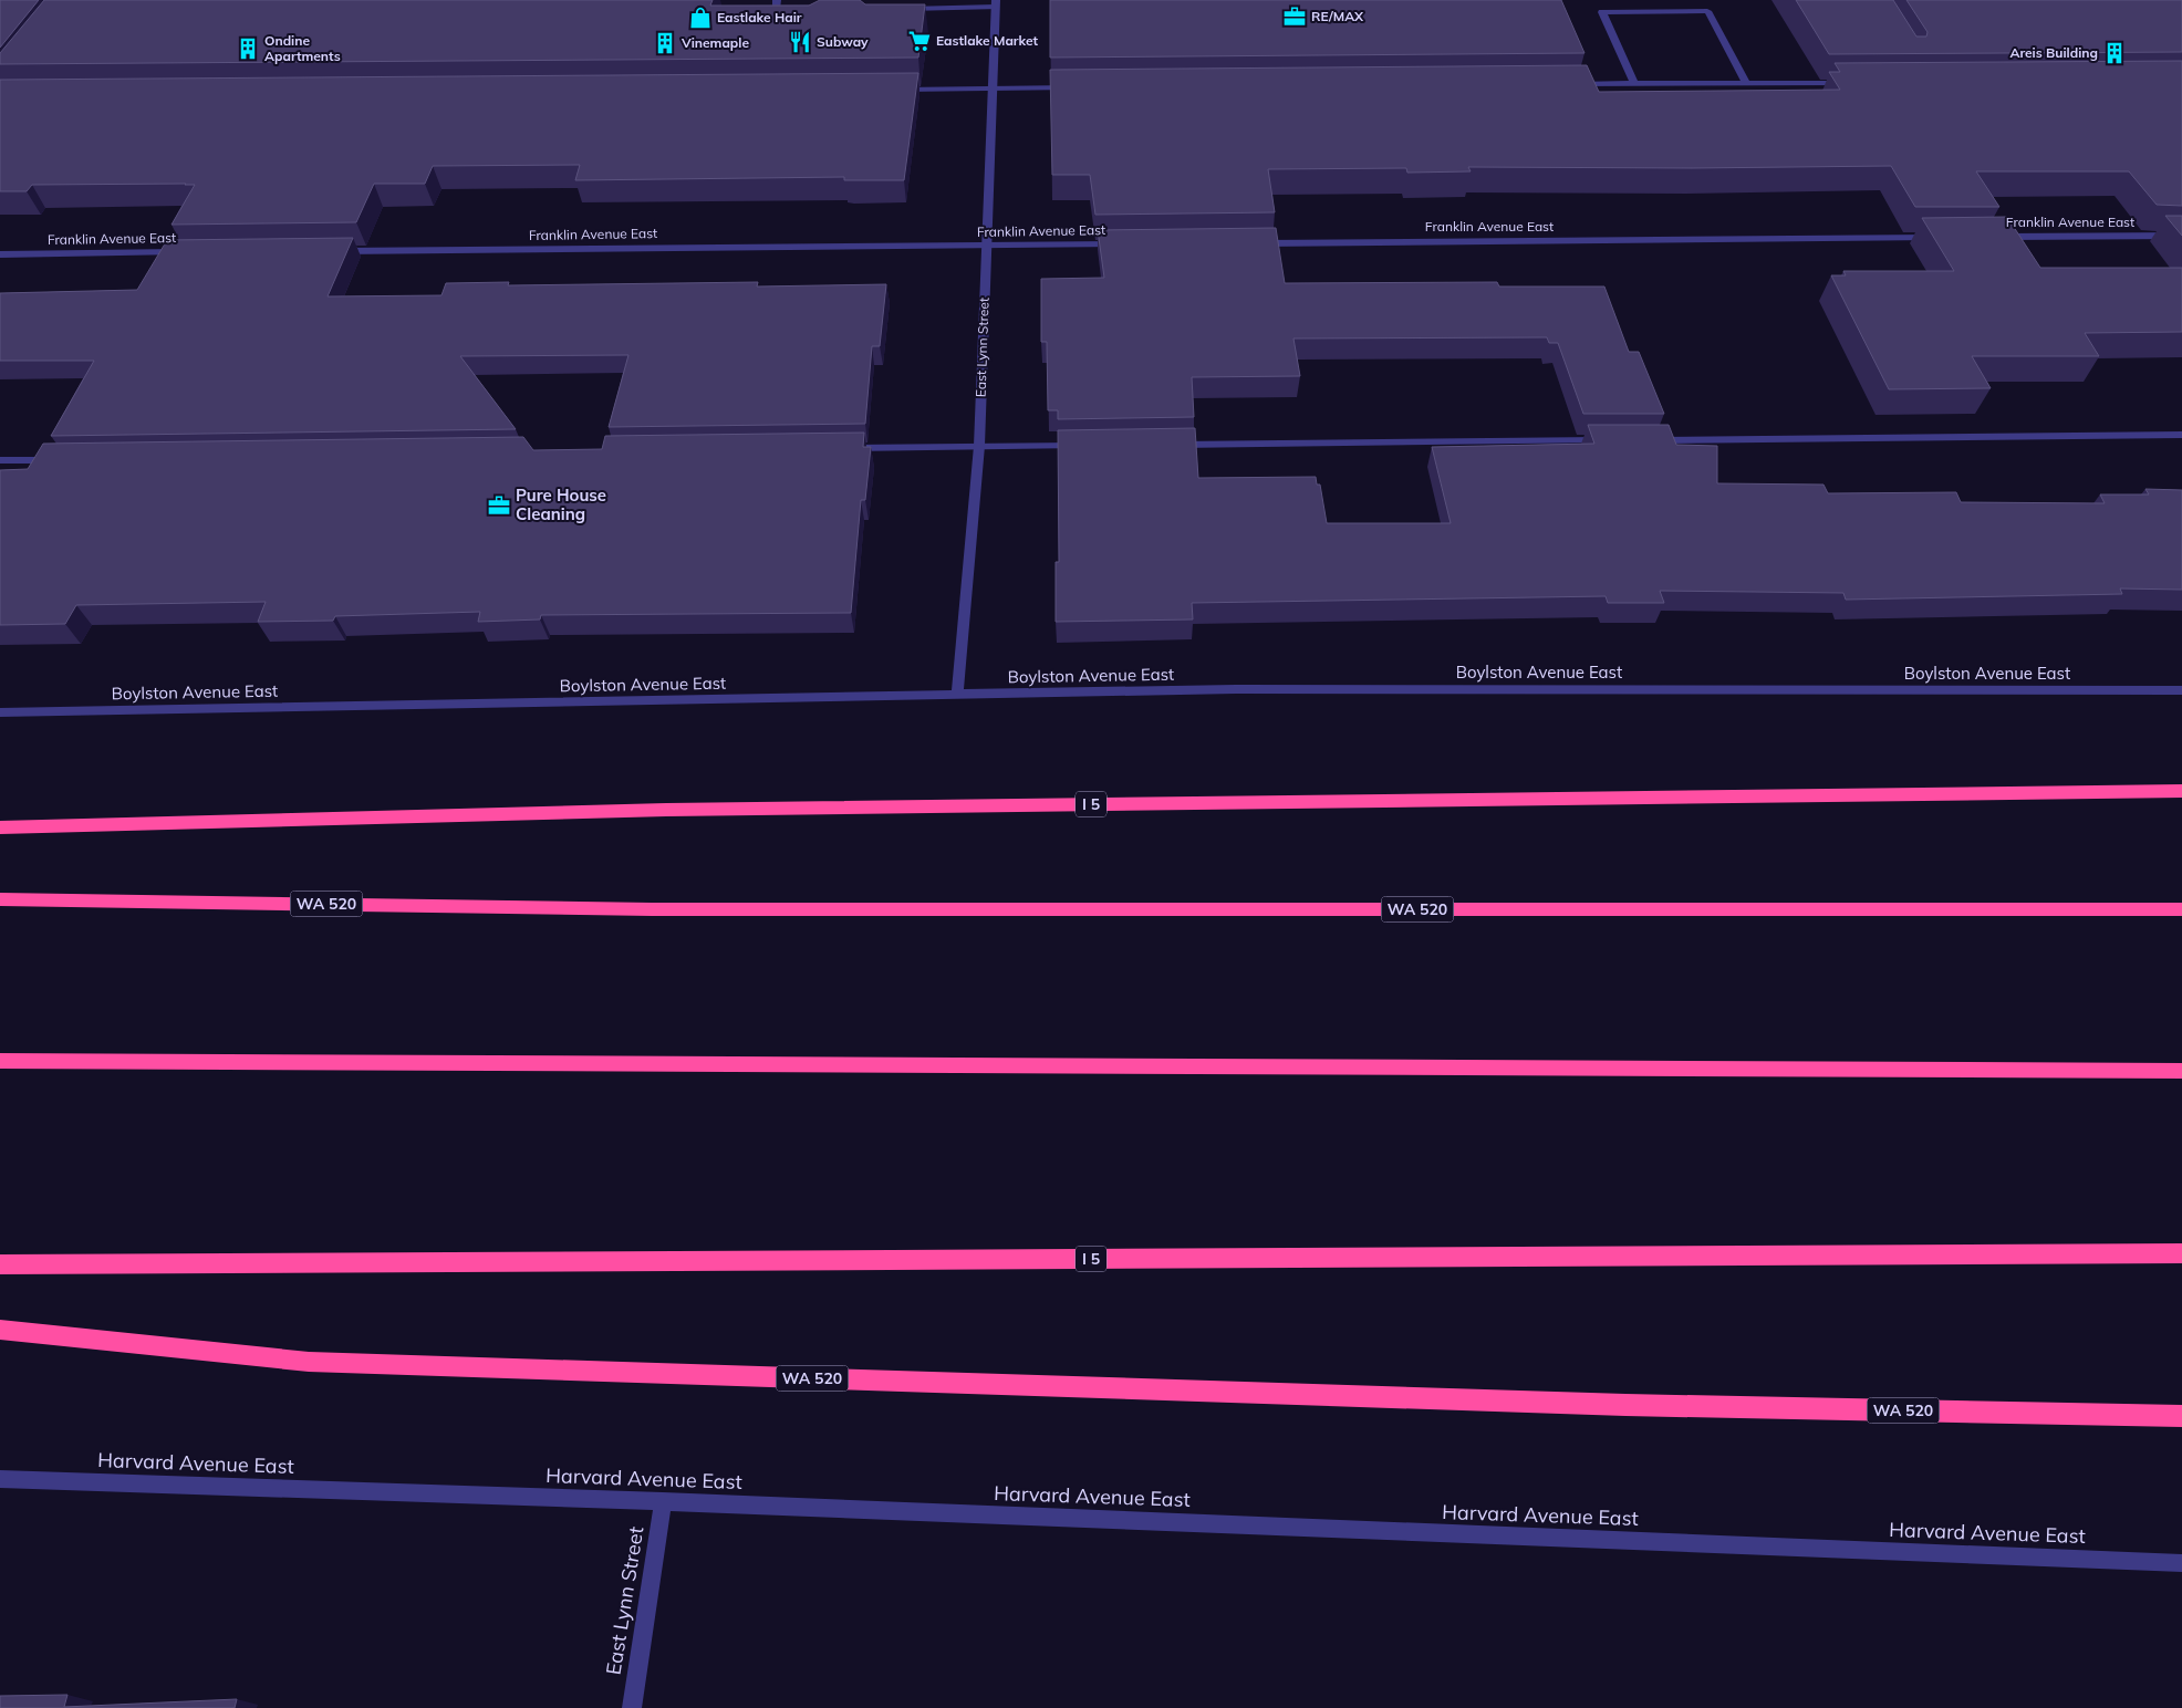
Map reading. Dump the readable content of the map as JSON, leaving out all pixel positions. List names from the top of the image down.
{
  "streets": {
    "highway": ["I 5", "WA 520"],
    "street": [
      "Franklin Avenue East",
      "East Lynn Street",
      "Boylston Avenue East",
      "Harvard Avenue East"
    ]
  },
  "crossings": [
    ["Franklin Avenue East", "East Lynn Street"],
    ["East Lynn Street", "Boylston Avenue East"],
    ["East Lynn Street", "Harvard Avenue East"]
  ],
  "places": {
    "office": ["RE/MAX", "Pure House Cleaning"],
    "shop": ["Eastlake Hair"],
    "supermarket": ["Eastlake Market"],
    "restaurant": ["Subway"],
    "building": ["Vinemaple", "Ondine Apartments", "Areis Building"]
  }
}
